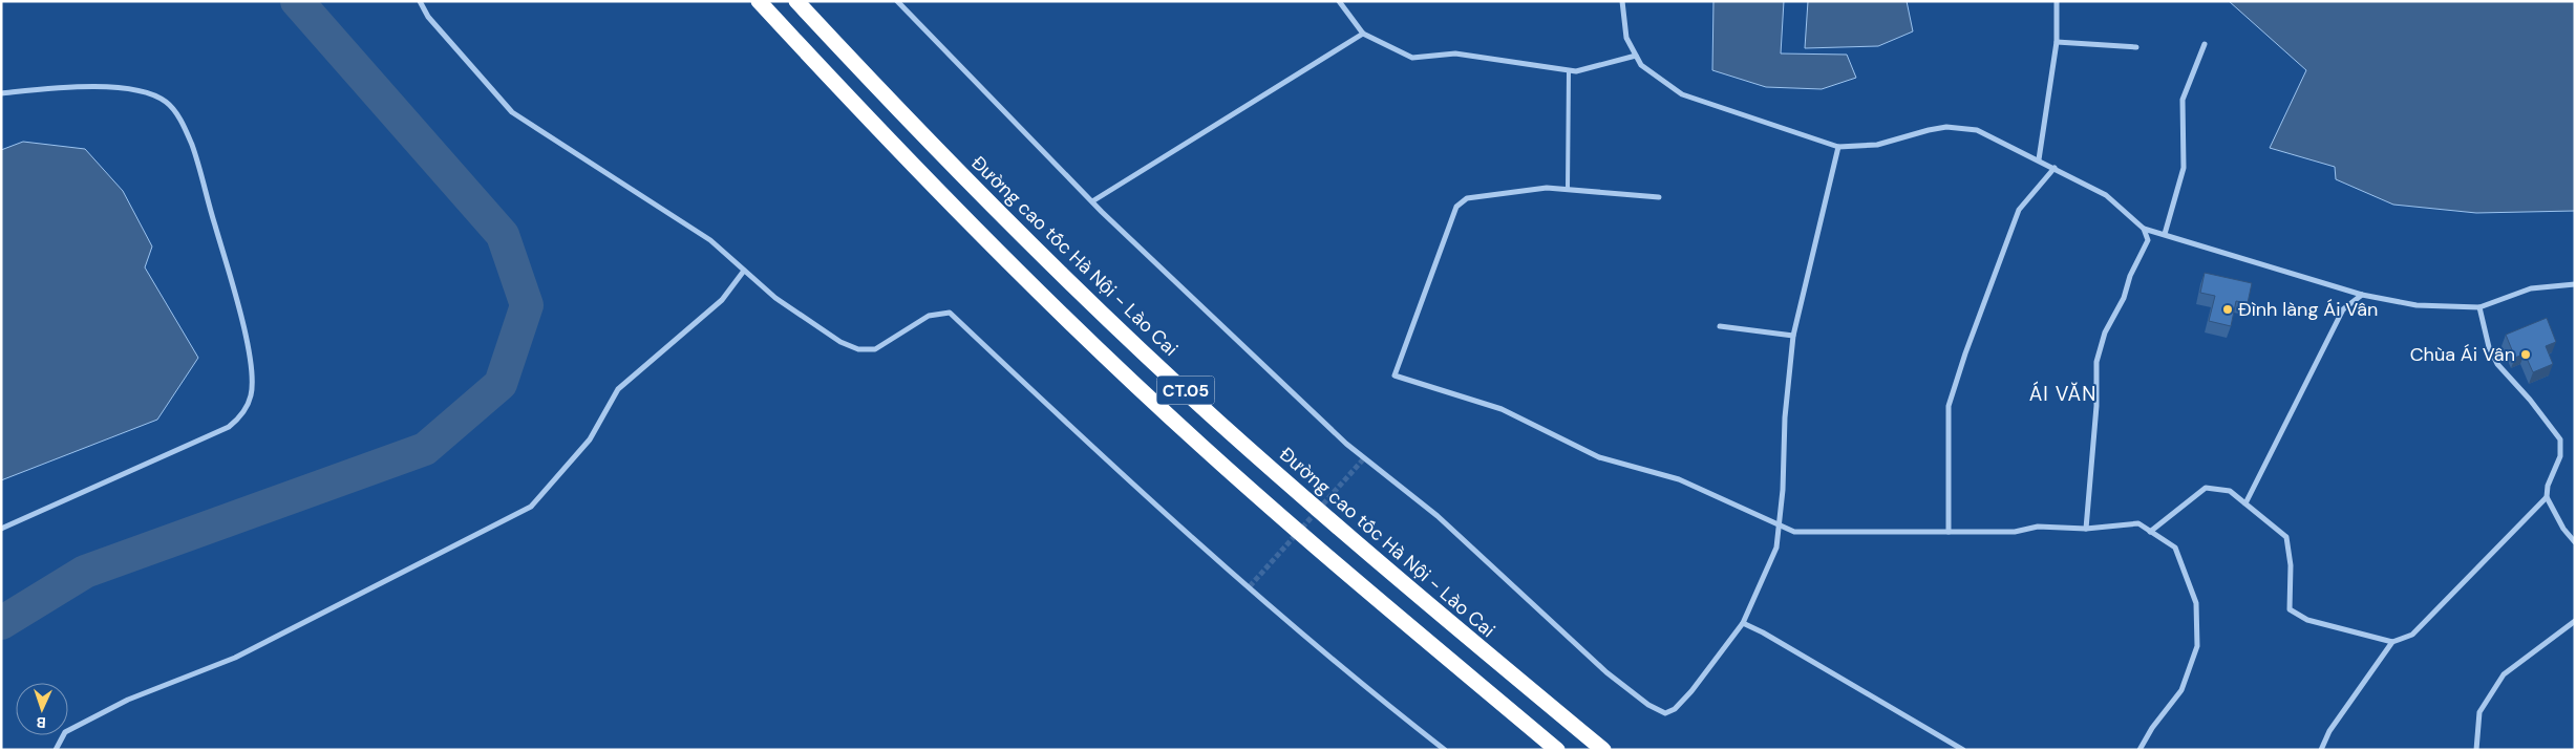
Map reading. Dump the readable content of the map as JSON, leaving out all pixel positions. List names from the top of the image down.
{
  "streets": {
    "highway": ["Đường cao tốc Hà Nội - Lào Cai", "CT.05"]
  },
  "districts": ["ÁI VĂN"],
  "places": ["Đình làng Ái Vân", "Chùa Ái Vân"],
  "north": "bottom"
}
